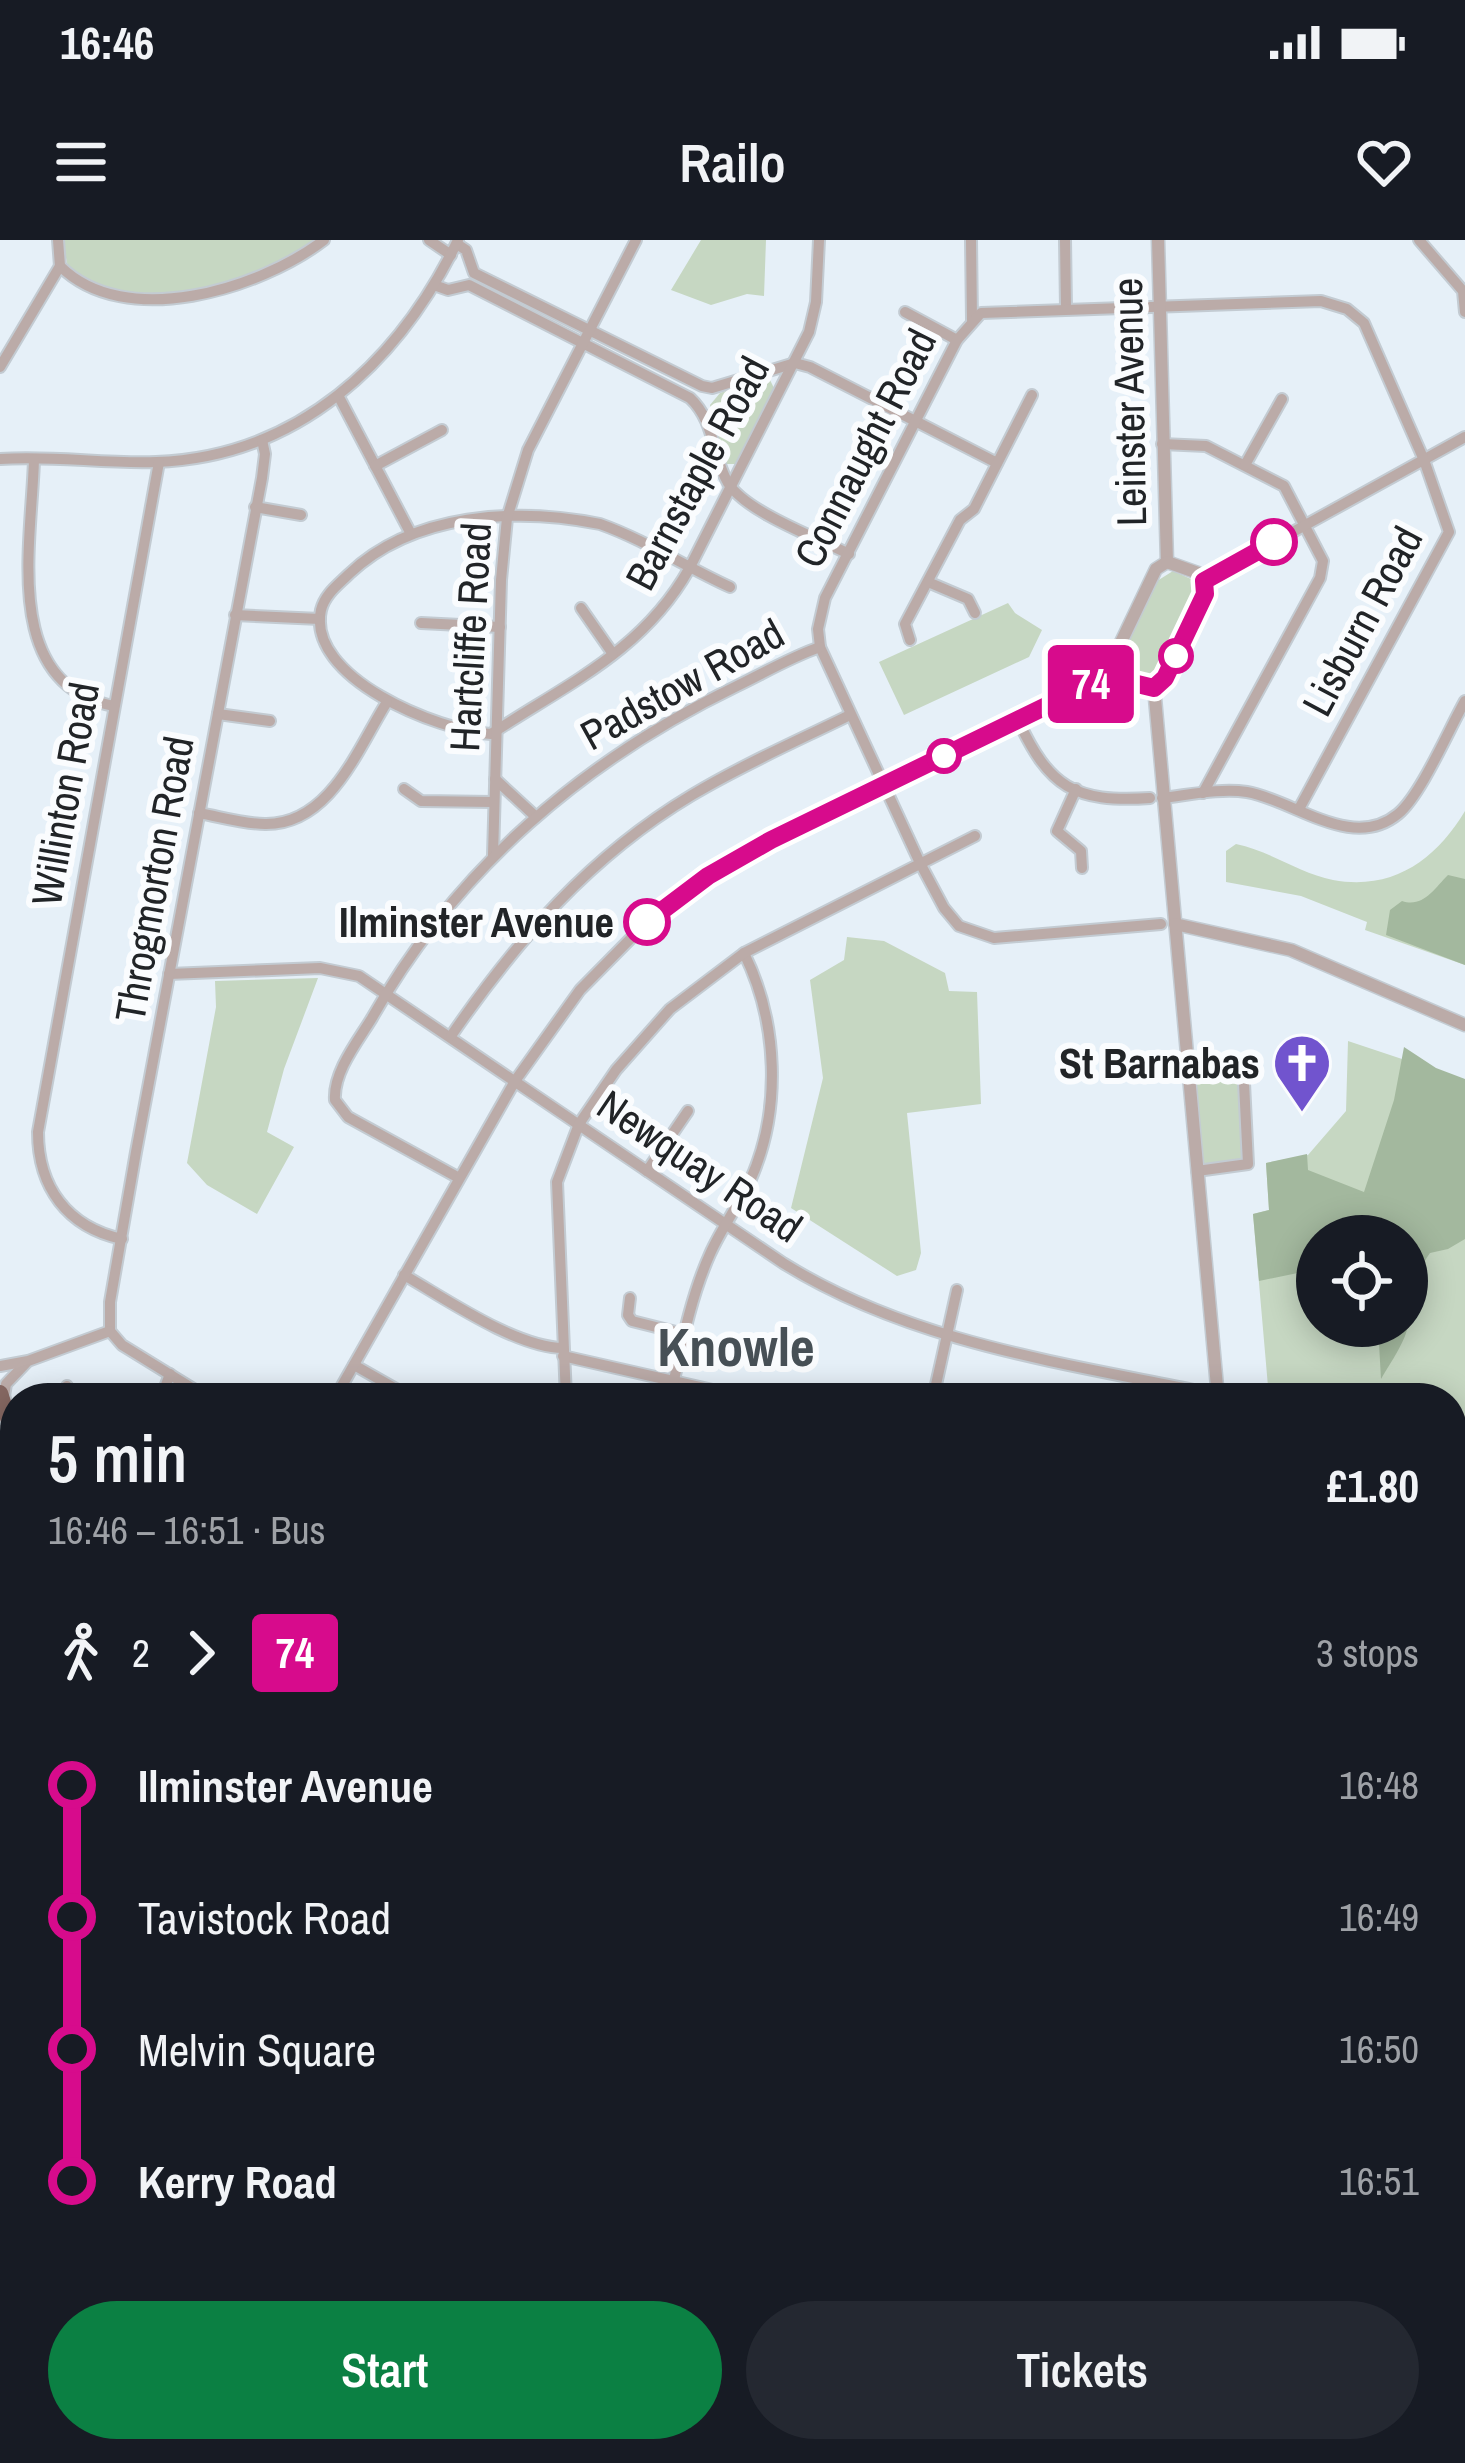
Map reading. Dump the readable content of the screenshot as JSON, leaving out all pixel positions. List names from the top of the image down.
{
  "streets": {
    "street": [
      "Leinster Avenue",
      "Connaught Road",
      "Barnstaple Road",
      "Lisburn Road",
      "Hartcliffe Road",
      "Padstow Road",
      "Willinton Road",
      "Throgmorton Road",
      "Newquay Road"
    ]
  },
  "crossings": [
    ["Leinster Avenue", "Connaught Road"],
    ["Leinster Avenue", "Lisburn Road"],
    ["Connaught Road", "Lisburn Road"],
    ["Connaught Road", "Padstow Road"],
    ["Barnstaple Road", "Hartcliffe Road"],
    ["Hartcliffe Road", "Padstow Road"],
    ["Padstow Road", "Newquay Road"],
    ["Willinton Road", "Throgmorton Road"],
    ["Throgmorton Road", "Newquay Road"]
  ],
  "districts": ["Knowle"],
  "places": {
    "other": ["Ilminster Avenue"],
    "church": ["St Barnabas"]
  },
  "lines": ["bus line 74"],
  "page": {
    "status": "16:46",
    "header": "Railo",
    "on_map": "74",
    "heading": ["5 min", "16:46 – 16:51 · Bus", "£1.80"],
    "legs": ["2", "74", "3 stops"],
    "list": [
      {
        "name": "Ilminster Avenue",
        "value": "16:48"
      },
      {
        "name": "Tavistock Road",
        "value": "16:49"
      },
      {
        "name": "Melvin Square",
        "value": "16:50"
      },
      {
        "name": "Kerry Road",
        "value": "16:51"
      }
    ],
    "buttons": ["Start", "Tickets"]
  }
}
